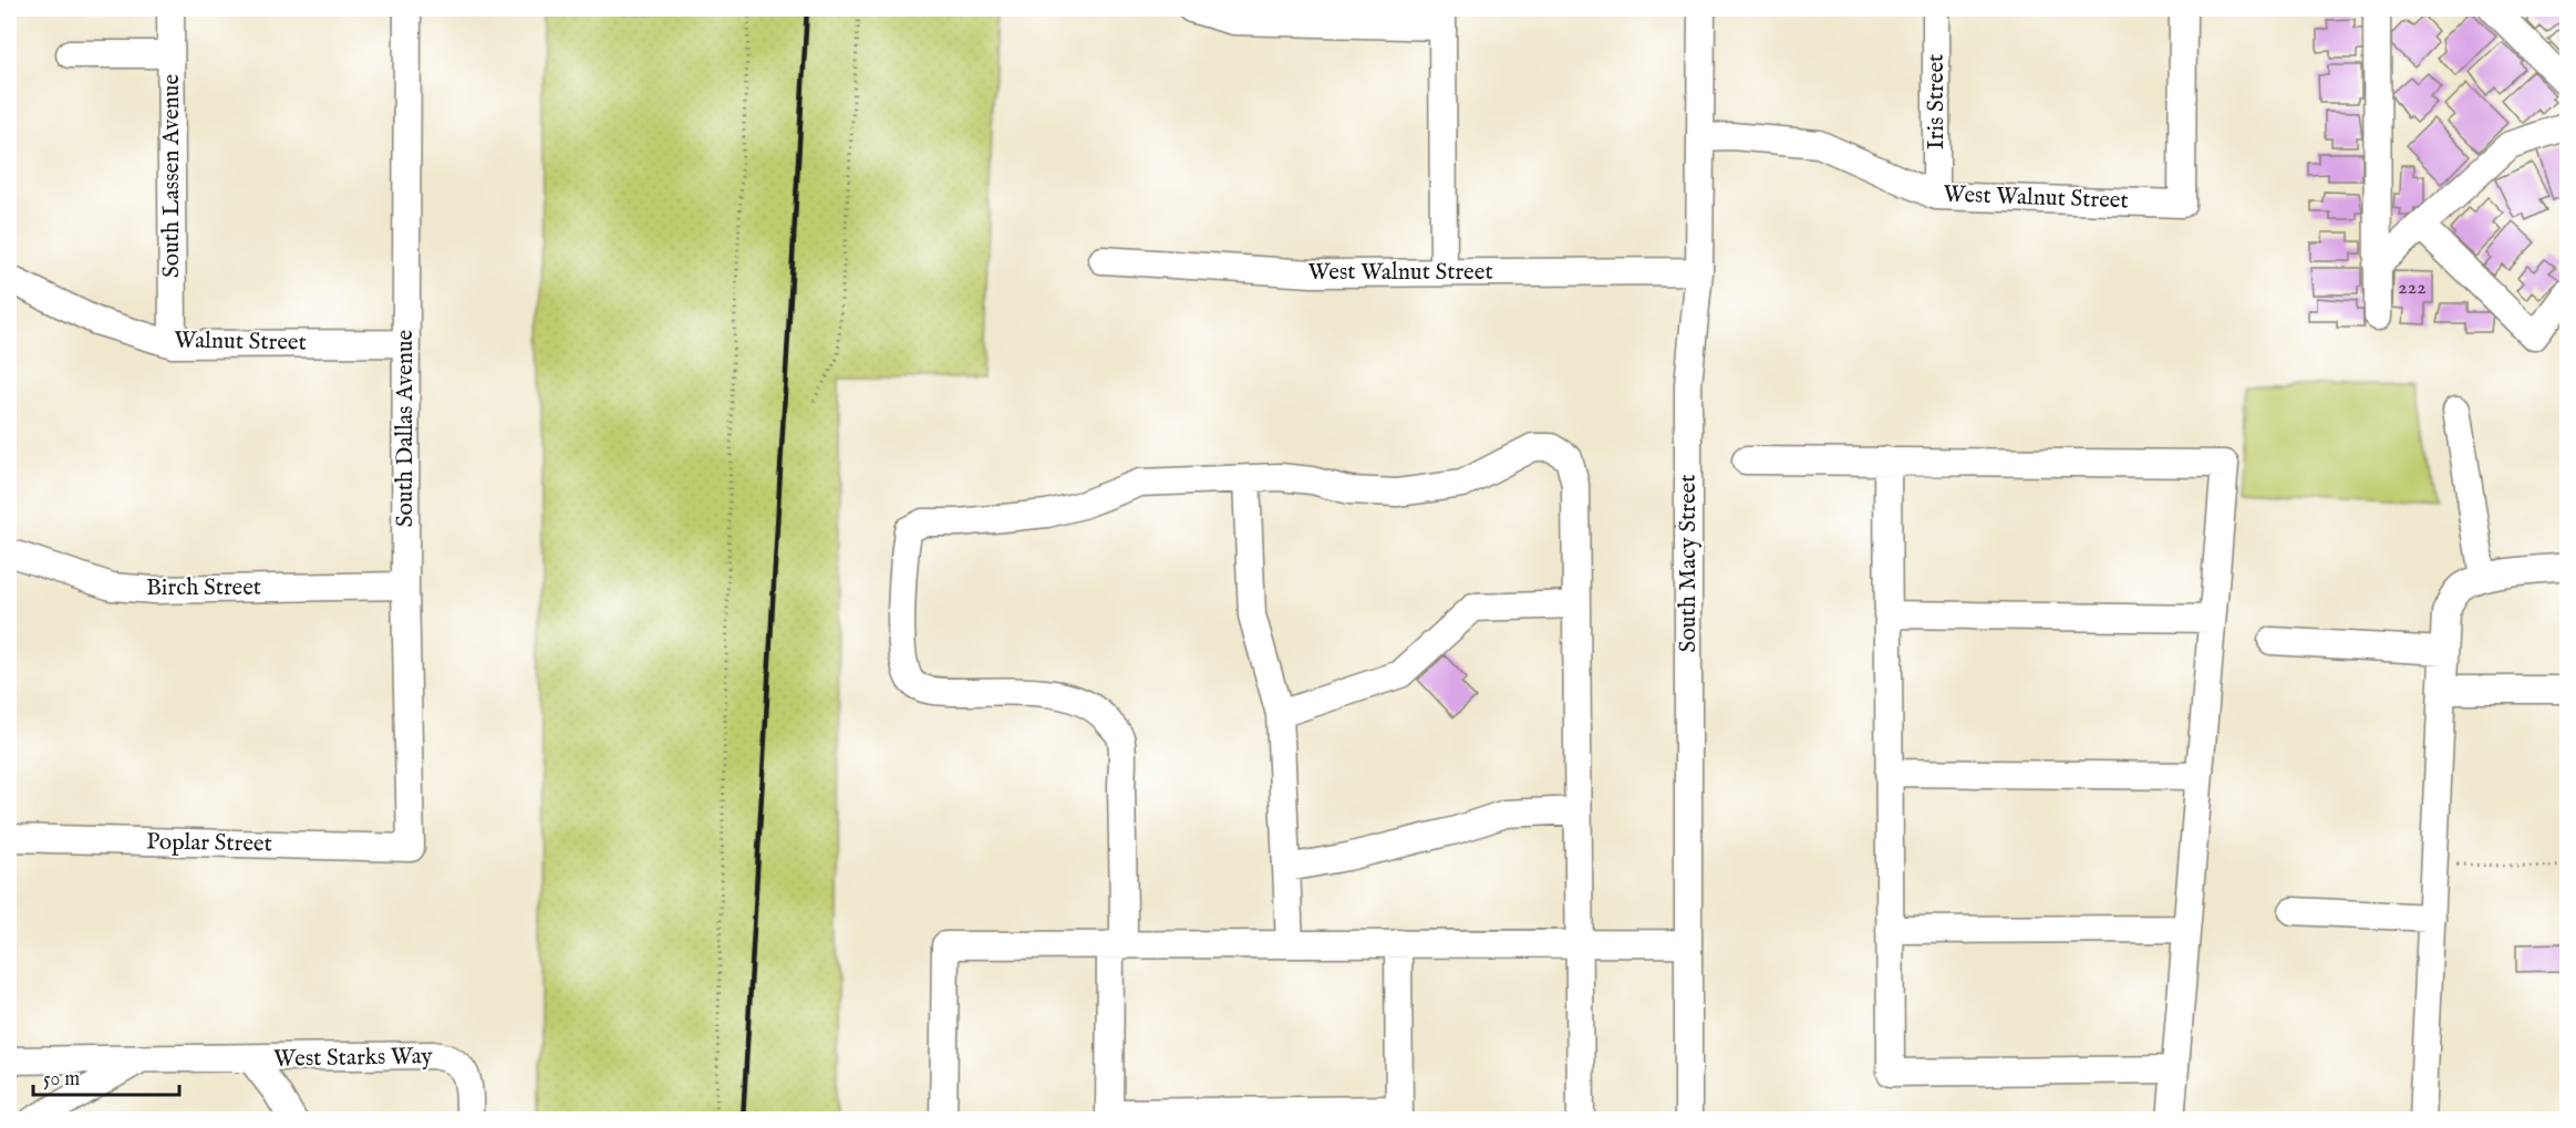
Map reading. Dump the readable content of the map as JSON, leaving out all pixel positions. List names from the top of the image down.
{
  "streets": {
    "street": [
      "Iris Street",
      "South Lassen Avenue",
      "West Walnut Street",
      "Walnut Street",
      "South Dallas Avenue",
      "South Macy Street",
      "Birch Street",
      "Poplar Street",
      "West Starks Way"
    ]
  },
  "crossings": [
    ["Iris Street", "West Walnut Street"],
    ["South Lassen Avenue", "Walnut Street"],
    ["West Walnut Street", "South Macy Street"],
    ["Walnut Street", "South Dallas Avenue"],
    ["South Dallas Avenue", "Birch Street"],
    ["South Dallas Avenue", "Poplar Street"]
  ],
  "house_numbers": ["222"],
  "scale_bar": "50 m"
}
